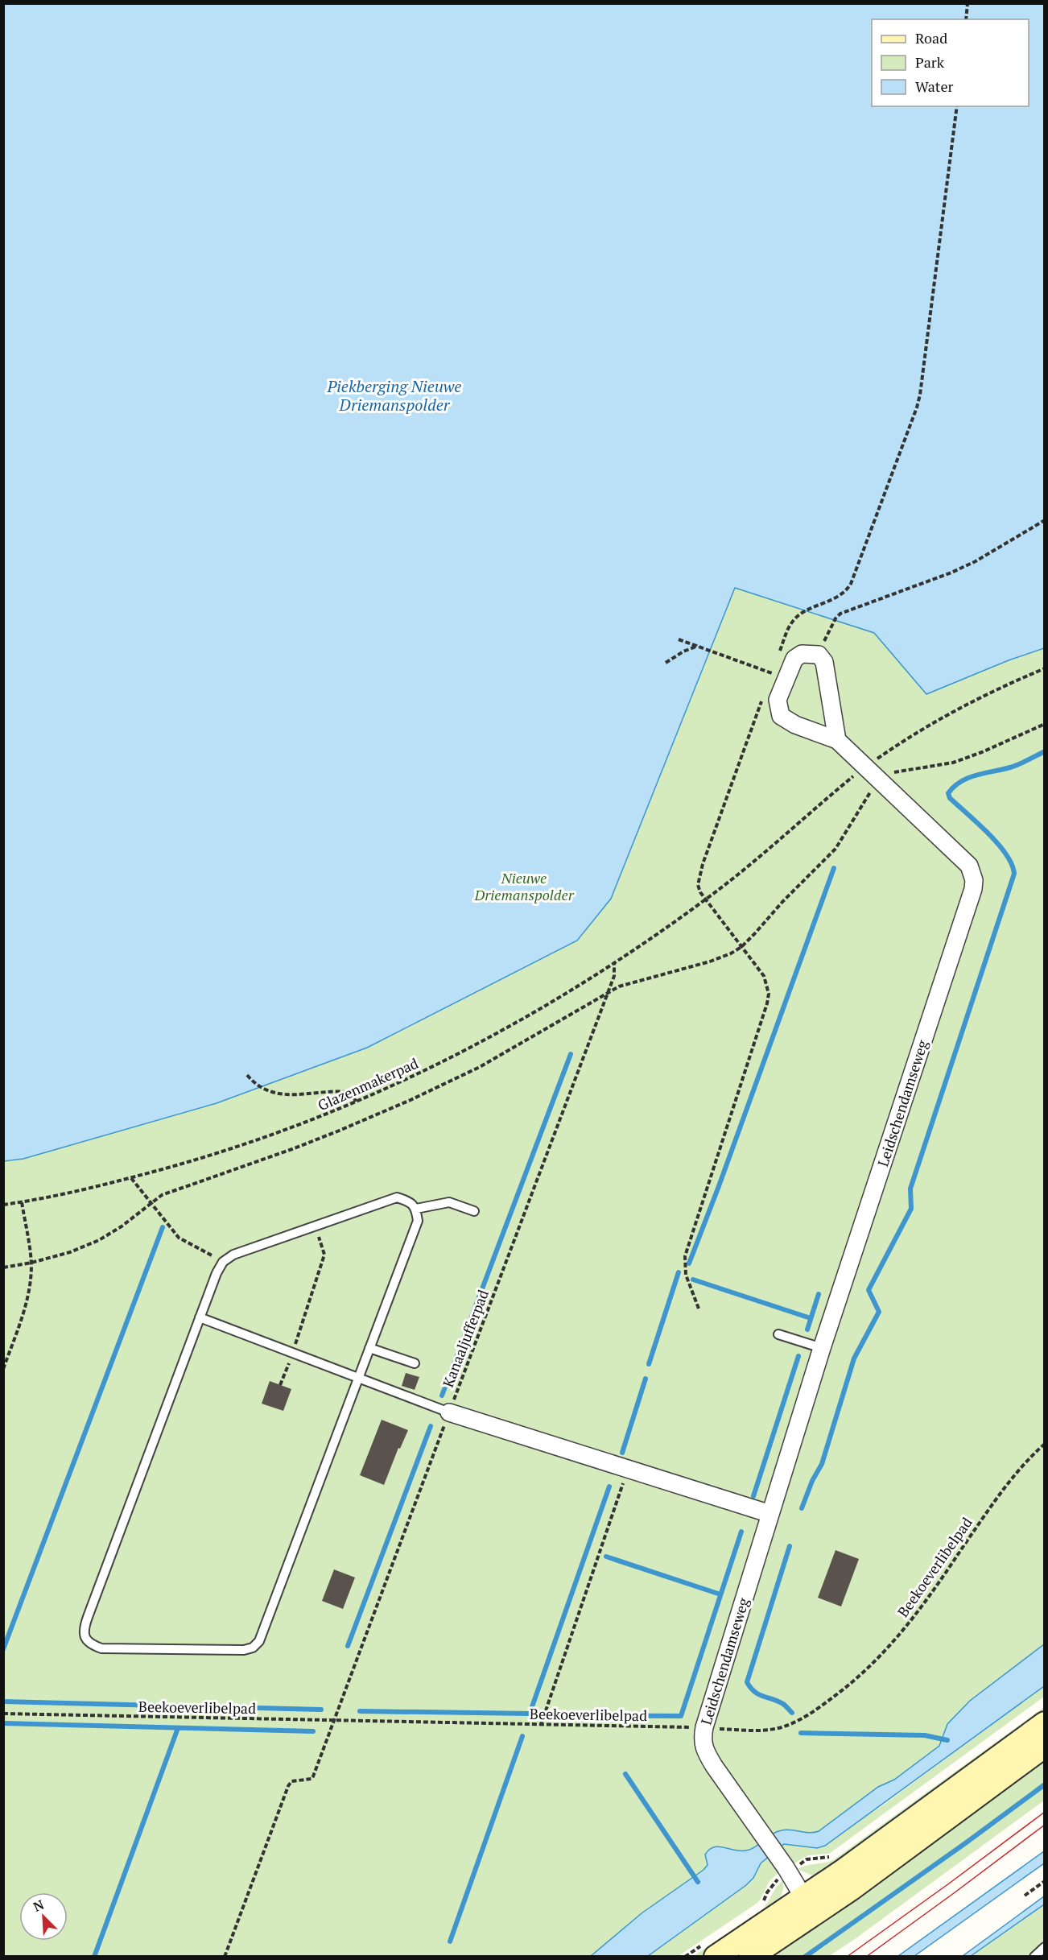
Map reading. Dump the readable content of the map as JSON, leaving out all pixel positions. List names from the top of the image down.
{
  "streets": {
    "street": ["Leidschendamseweg"],
    "path": ["Glazenmakerpad", "Kanaaljufferpad", "Beekoeverlibelpad"]
  },
  "crossings": [
    ["Glazenmakerpad", "Kanaaljufferpad"],
    ["Leidschendamseweg", "Beekoeverlibelpad"],
    ["Kanaaljufferpad", "Beekoeverlibelpad"]
  ],
  "water": ["Piekberging Nieuwe Driemanspolder"],
  "parks": ["Nieuwe Driemanspolder"],
  "legend": ["Road", "Park", "Water"],
  "north": "top left"
}
